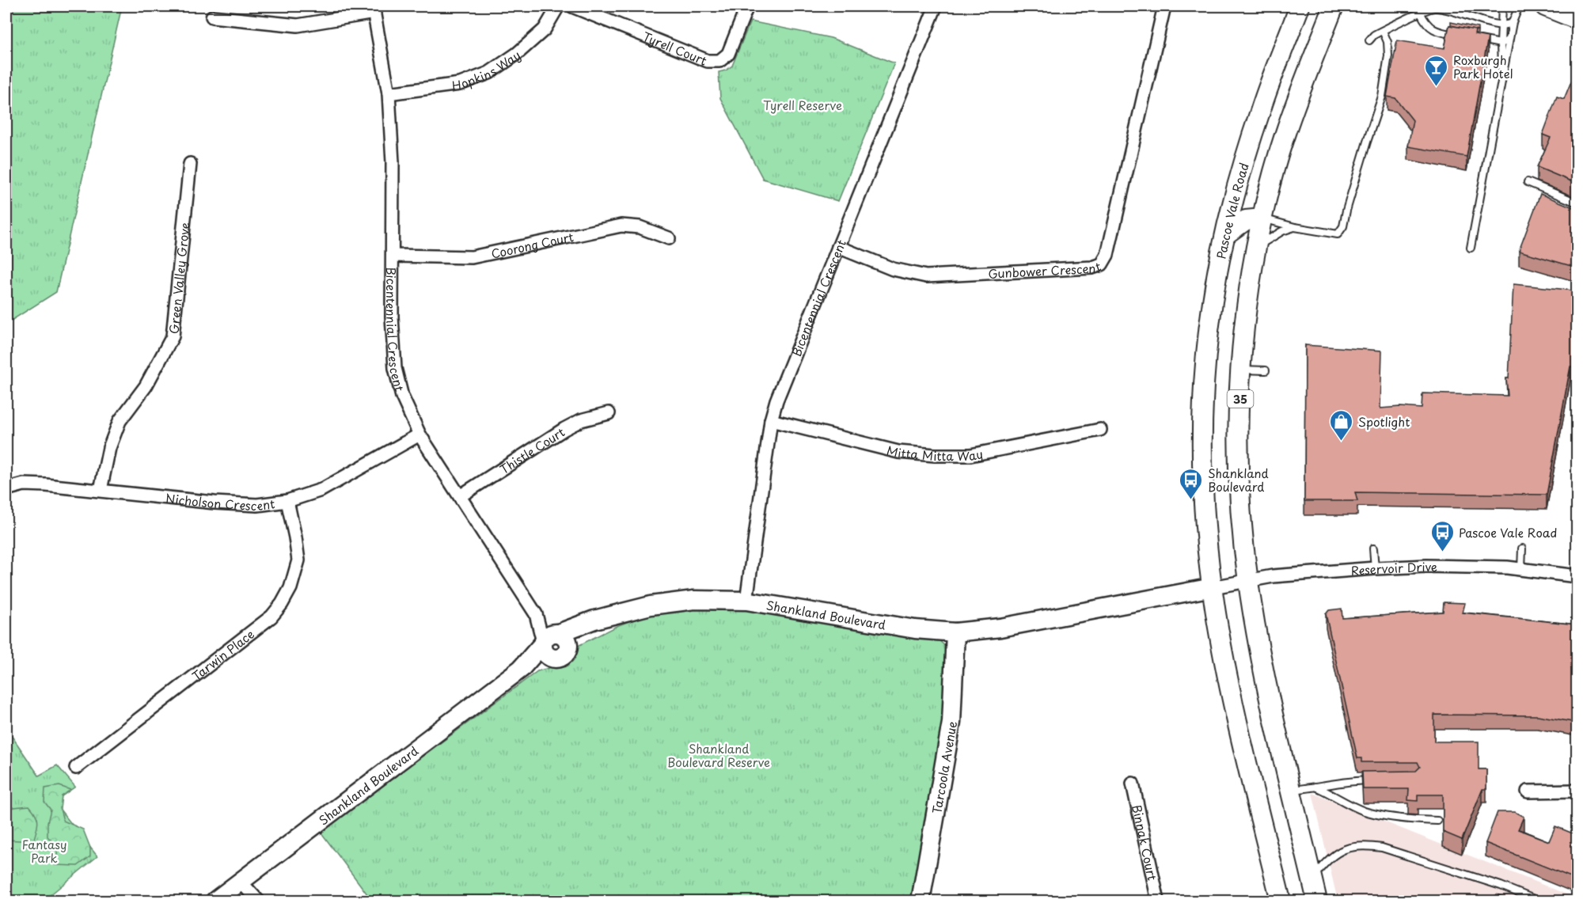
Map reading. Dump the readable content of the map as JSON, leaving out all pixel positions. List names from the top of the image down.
{
  "streets": {
    "main road": ["Pascoe Vale Road", "35"],
    "street": [
      "Tyrell Court",
      "Hopkins Way",
      "Coorong Court",
      "Gunbower Crescent",
      "Green Valley Grove",
      "Bicentennial Crescent",
      "Thistle Court",
      "Mitta Mitta Way",
      "Nicholson Crescent",
      "Reservoir Drive",
      "Shankland Boulevard",
      "Tarwin Place",
      "Tarcoola Avenue",
      "Binnak Court"
    ]
  },
  "crossings": [
    ["Hopkins Way", "Bicentennial Crescent"],
    ["Pascoe Vale Road", "Reservoir Drive"],
    ["Pascoe Vale Road", "Shankland Boulevard"],
    ["Coorong Court", "Bicentennial Crescent"],
    ["Gunbower Crescent", "Bicentennial Crescent"],
    ["Green Valley Grove", "Nicholson Crescent"],
    ["Bicentennial Crescent", "Thistle Court"],
    ["Bicentennial Crescent", "Mitta Mitta Way"],
    ["Bicentennial Crescent", "Nicholson Crescent"],
    ["Bicentennial Crescent", "Shankland Boulevard"],
    ["35", "Reservoir Drive"],
    ["Nicholson Crescent", "Tarwin Place"],
    ["Reservoir Drive", "Shankland Boulevard"],
    ["Shankland Boulevard", "Tarcoola Avenue"]
  ],
  "parks": ["Tyrell Reserve", "Shankland Boulevard Reserve", "Fantasy Park"],
  "places": {
    "bar": ["Roxburgh Park Hotel"],
    "shop": ["Spotlight"],
    "bus stop": ["Shankland Boulevard", "Pascoe Vale Road"]
  }
}
